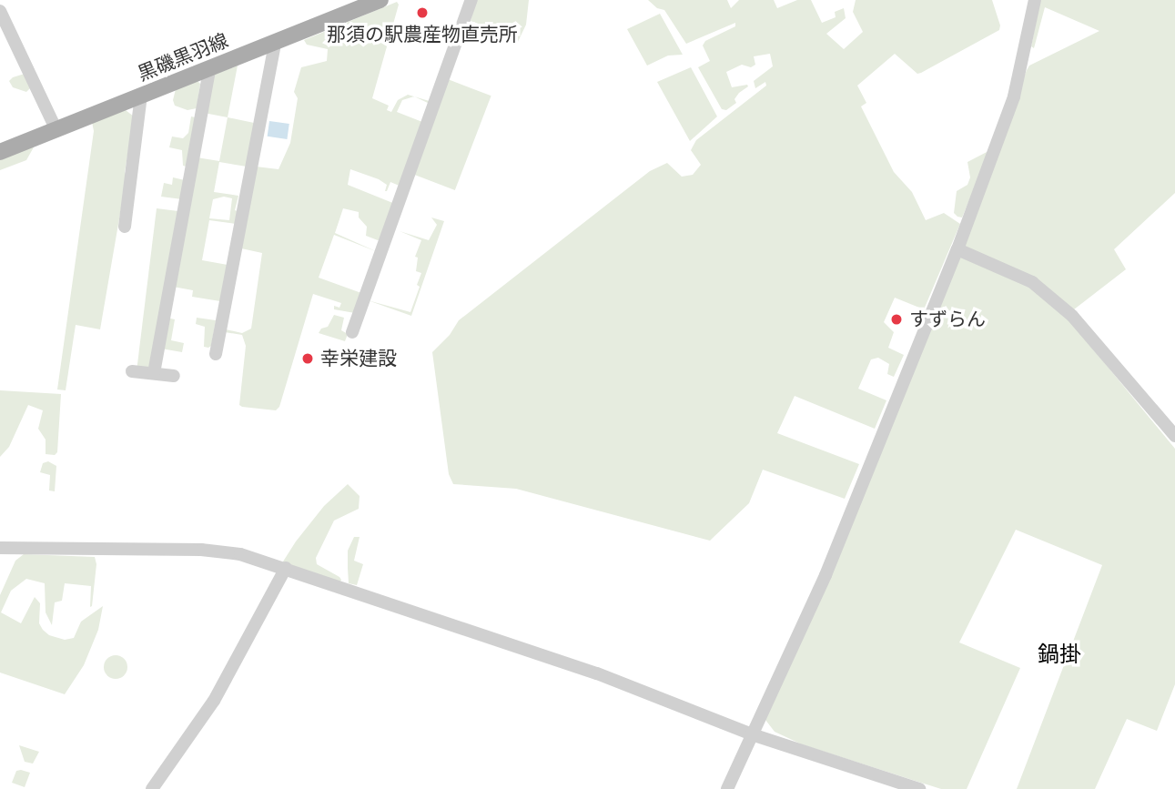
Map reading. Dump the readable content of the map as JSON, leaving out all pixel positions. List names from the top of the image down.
{
  "streets": {
    "main road": ["黒磯黒羽線"]
  },
  "districts": ["鍋掛"],
  "places": ["那須の駅農産物直売所", "すずらん", "幸栄建設"]
}
